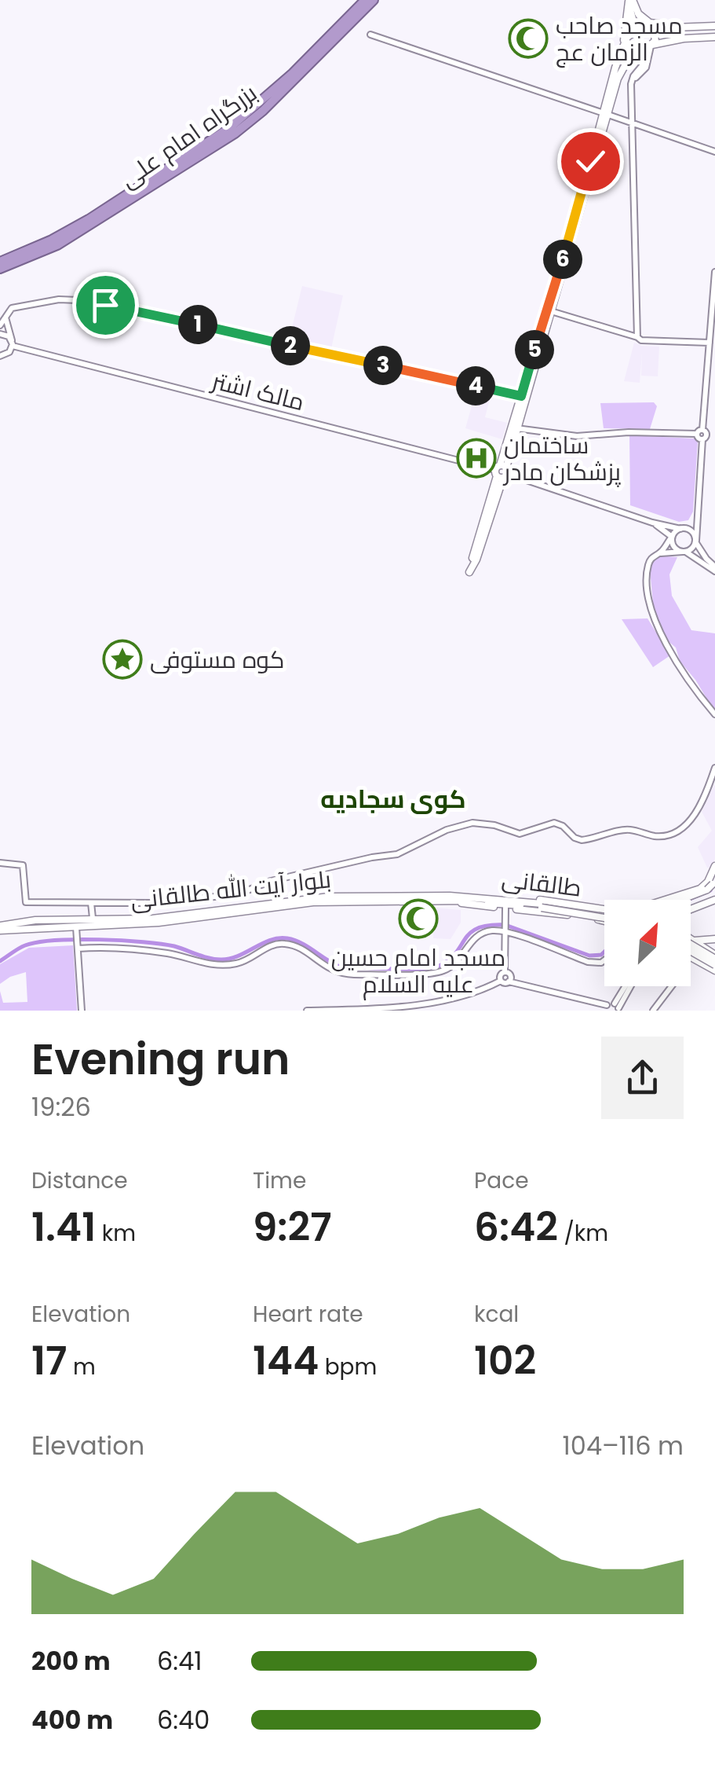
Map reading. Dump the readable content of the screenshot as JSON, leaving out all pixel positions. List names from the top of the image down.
{
  "streets": {
    "highway": ["بزرگراه امام علی"],
    "main road": ["طالقانی", "بلوار آیت الله طالقانی"],
    "street": ["مالک اشتر"]
  },
  "crossings": [
    ["طالقانی", "بلوار آیت الله طالقانی"]
  ],
  "districts": ["کوی سجادیه"],
  "places": {
    "mosque": ["مسجد صاحب الزمان عج", "مسجد امام حسین علیه السلام"],
    "hospital": ["ساختمان پزشکان مادر"],
    "place": ["کوه مستوفی"]
  },
  "north": "top right",
  "page": {
    "pins": [
      "6",
      "1",
      "2",
      "5",
      "3",
      "4"
    ],
    "heading": ["Evening run", "19:26"],
    "stats": [
      ["Distance", "1.41 km"],
      ["Time", "9:27"],
      ["Pace", "6:42 /km"],
      ["Elevation", "17 m"],
      ["Heart rate", "144 bpm"],
      ["kcal", "102"]
    ],
    "chart": ["Elevation", "104–116 m"],
    "list": [
      {
        "name": "200 m",
        "note": "6:41"
      },
      {
        "name": "400 m",
        "note": "6:40"
      }
    ]
  }
}
